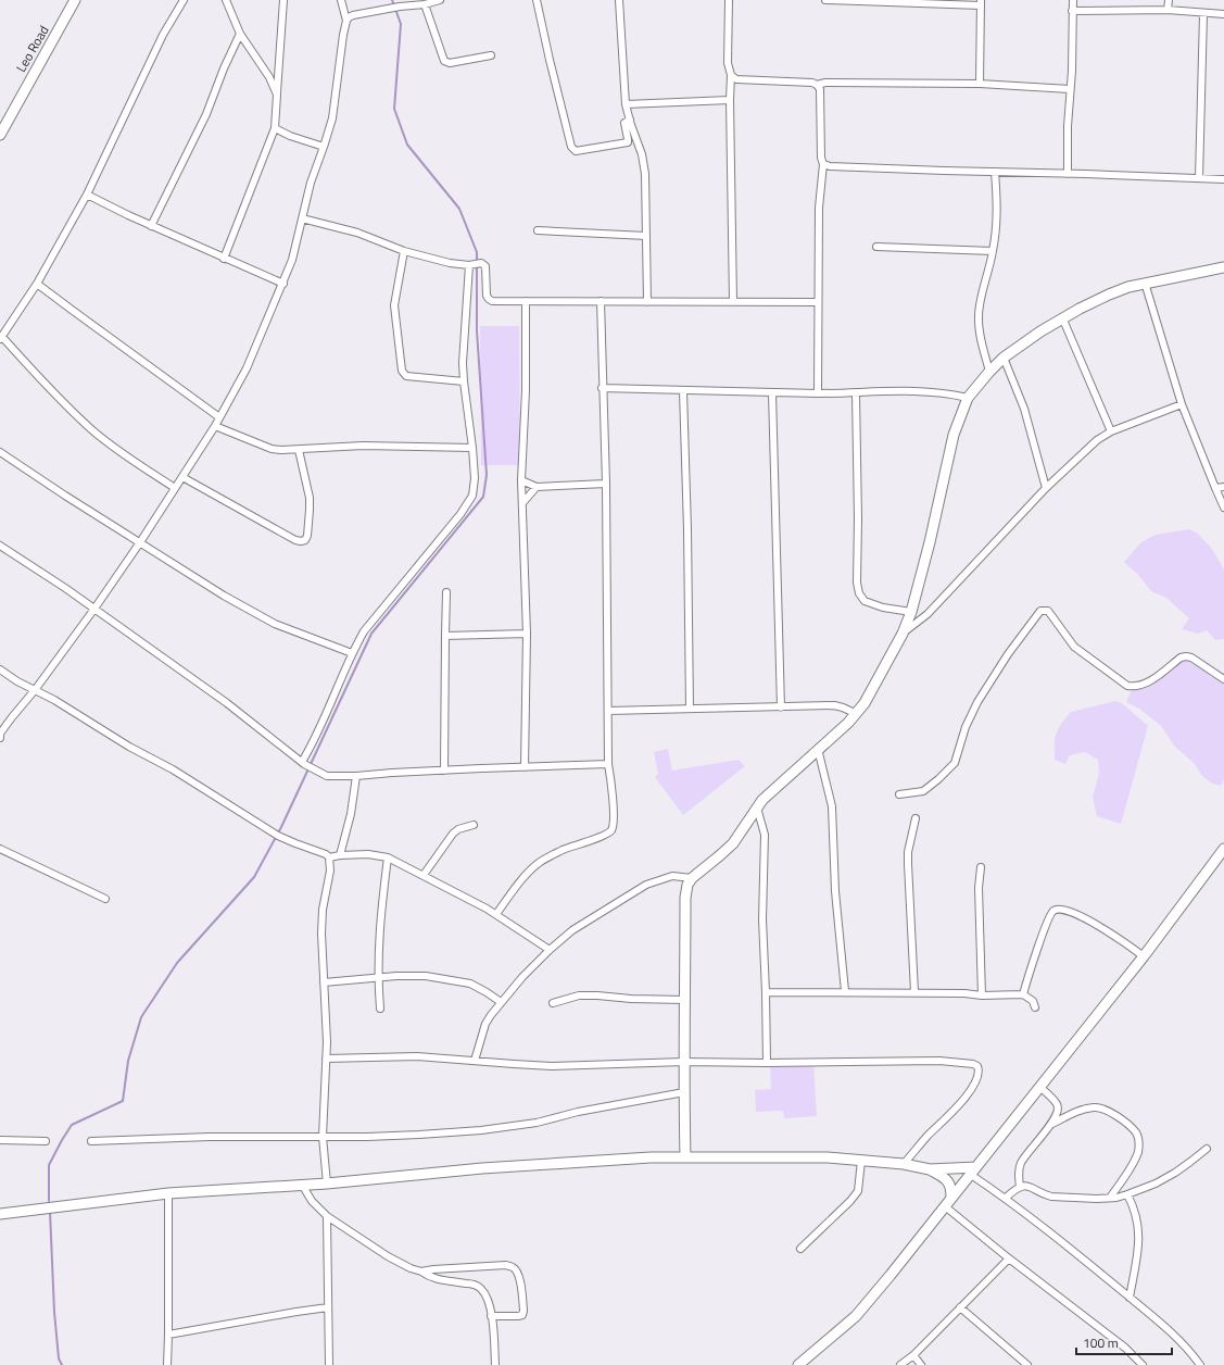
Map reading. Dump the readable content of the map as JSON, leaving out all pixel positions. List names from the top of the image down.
{
  "streets": {
    "street": ["Leo Road"]
  },
  "scale_bar": "100 m"
}
